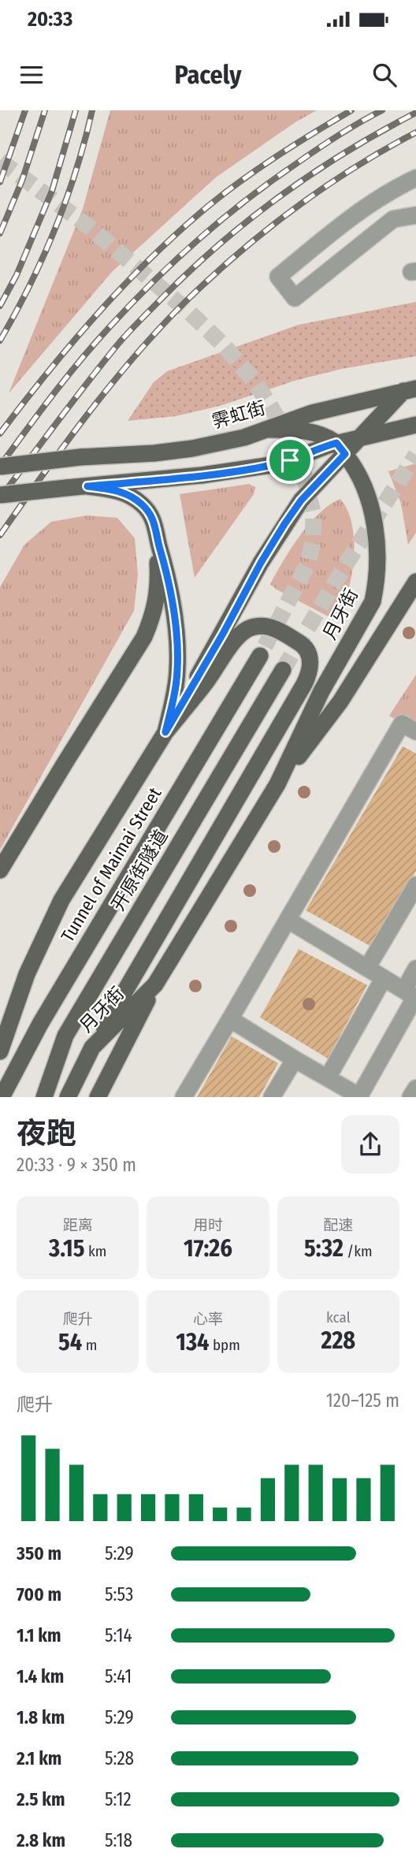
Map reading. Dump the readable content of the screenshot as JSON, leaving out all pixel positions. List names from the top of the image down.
{
  "streets": {
    "main road": [
      "霁虹街",
      "月牙街",
      "Tunnel of Maimai Street",
      "开原街隧道"
    ]
  },
  "page": {
    "status": "20:33",
    "header": "Pacely",
    "heading": ["夜跑", "20:33 · 9 × 350 m"],
    "stats": [
      ["距离", "3.15 km"],
      ["用时", "17:26"],
      ["配速", "5:32 /km"],
      ["爬升", "54 m"],
      ["心率", "134 bpm"],
      ["kcal", "228"]
    ],
    "chart": ["爬升", "120–125 m"],
    "list": [
      {
        "name": "350 m",
        "note": "5:29"
      },
      {
        "name": "700 m",
        "note": "5:53"
      },
      {
        "name": "1.1 km",
        "note": "5:14"
      },
      {
        "name": "1.4 km",
        "note": "5:41"
      },
      {
        "name": "1.8 km",
        "note": "5:29"
      },
      {
        "name": "2.1 km",
        "note": "5:28"
      },
      {
        "name": "2.5 km",
        "note": "5:12"
      },
      {
        "name": "2.8 km",
        "note": "5:18"
      }
    ]
  }
}
